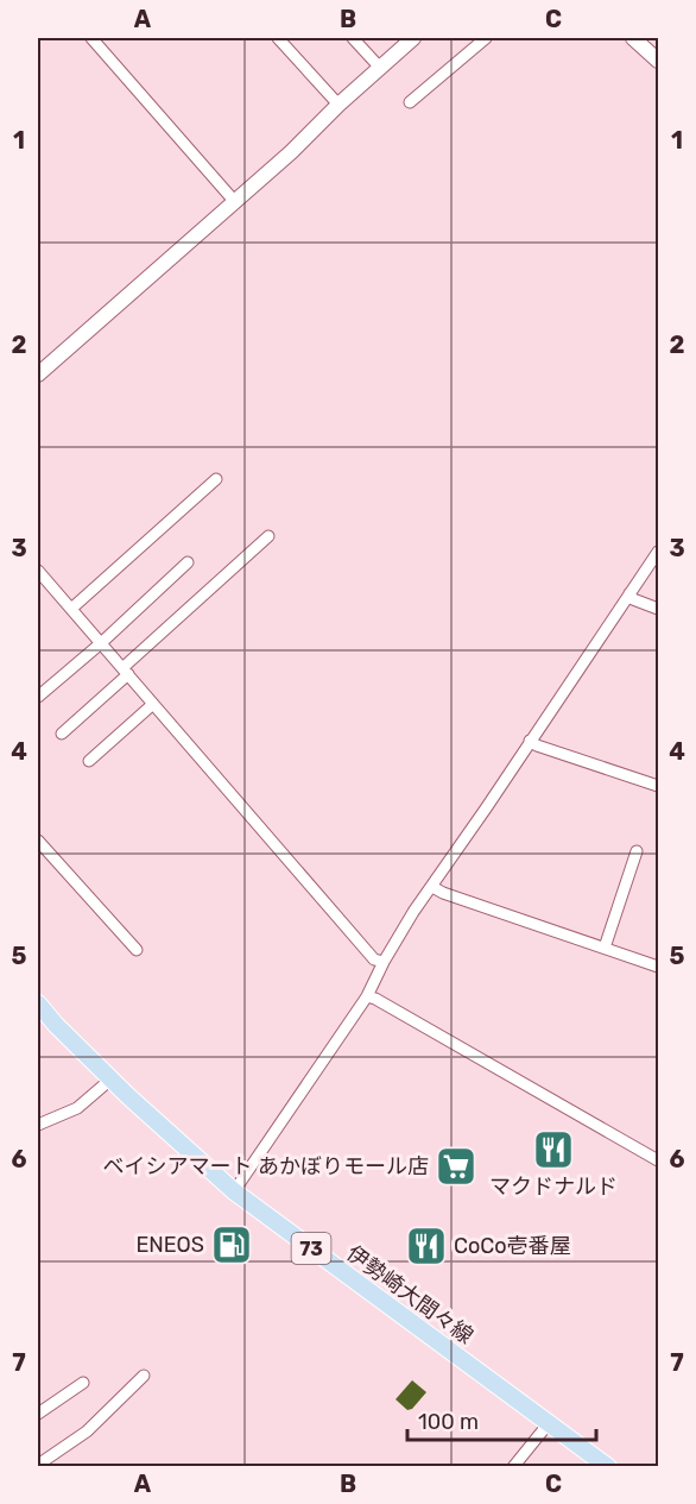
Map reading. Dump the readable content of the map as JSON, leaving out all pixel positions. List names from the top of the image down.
{
  "streets": {
    "main road": ["73", "伊勢崎大間々線"]
  },
  "places": {
    "restaurant": ["マクドナルド", "CoCo壱番屋"],
    "supermarket": ["ベイシアマート あかぼりモール店"],
    "fuel station": ["ENEOS"]
  },
  "scale_bar": "100 m",
  "grid": {
    "columns": ["A", "B", "C"],
    "rows": [
      "1",
      "2",
      "3",
      "4",
      "5",
      "6",
      "7"
    ]
  }
}
